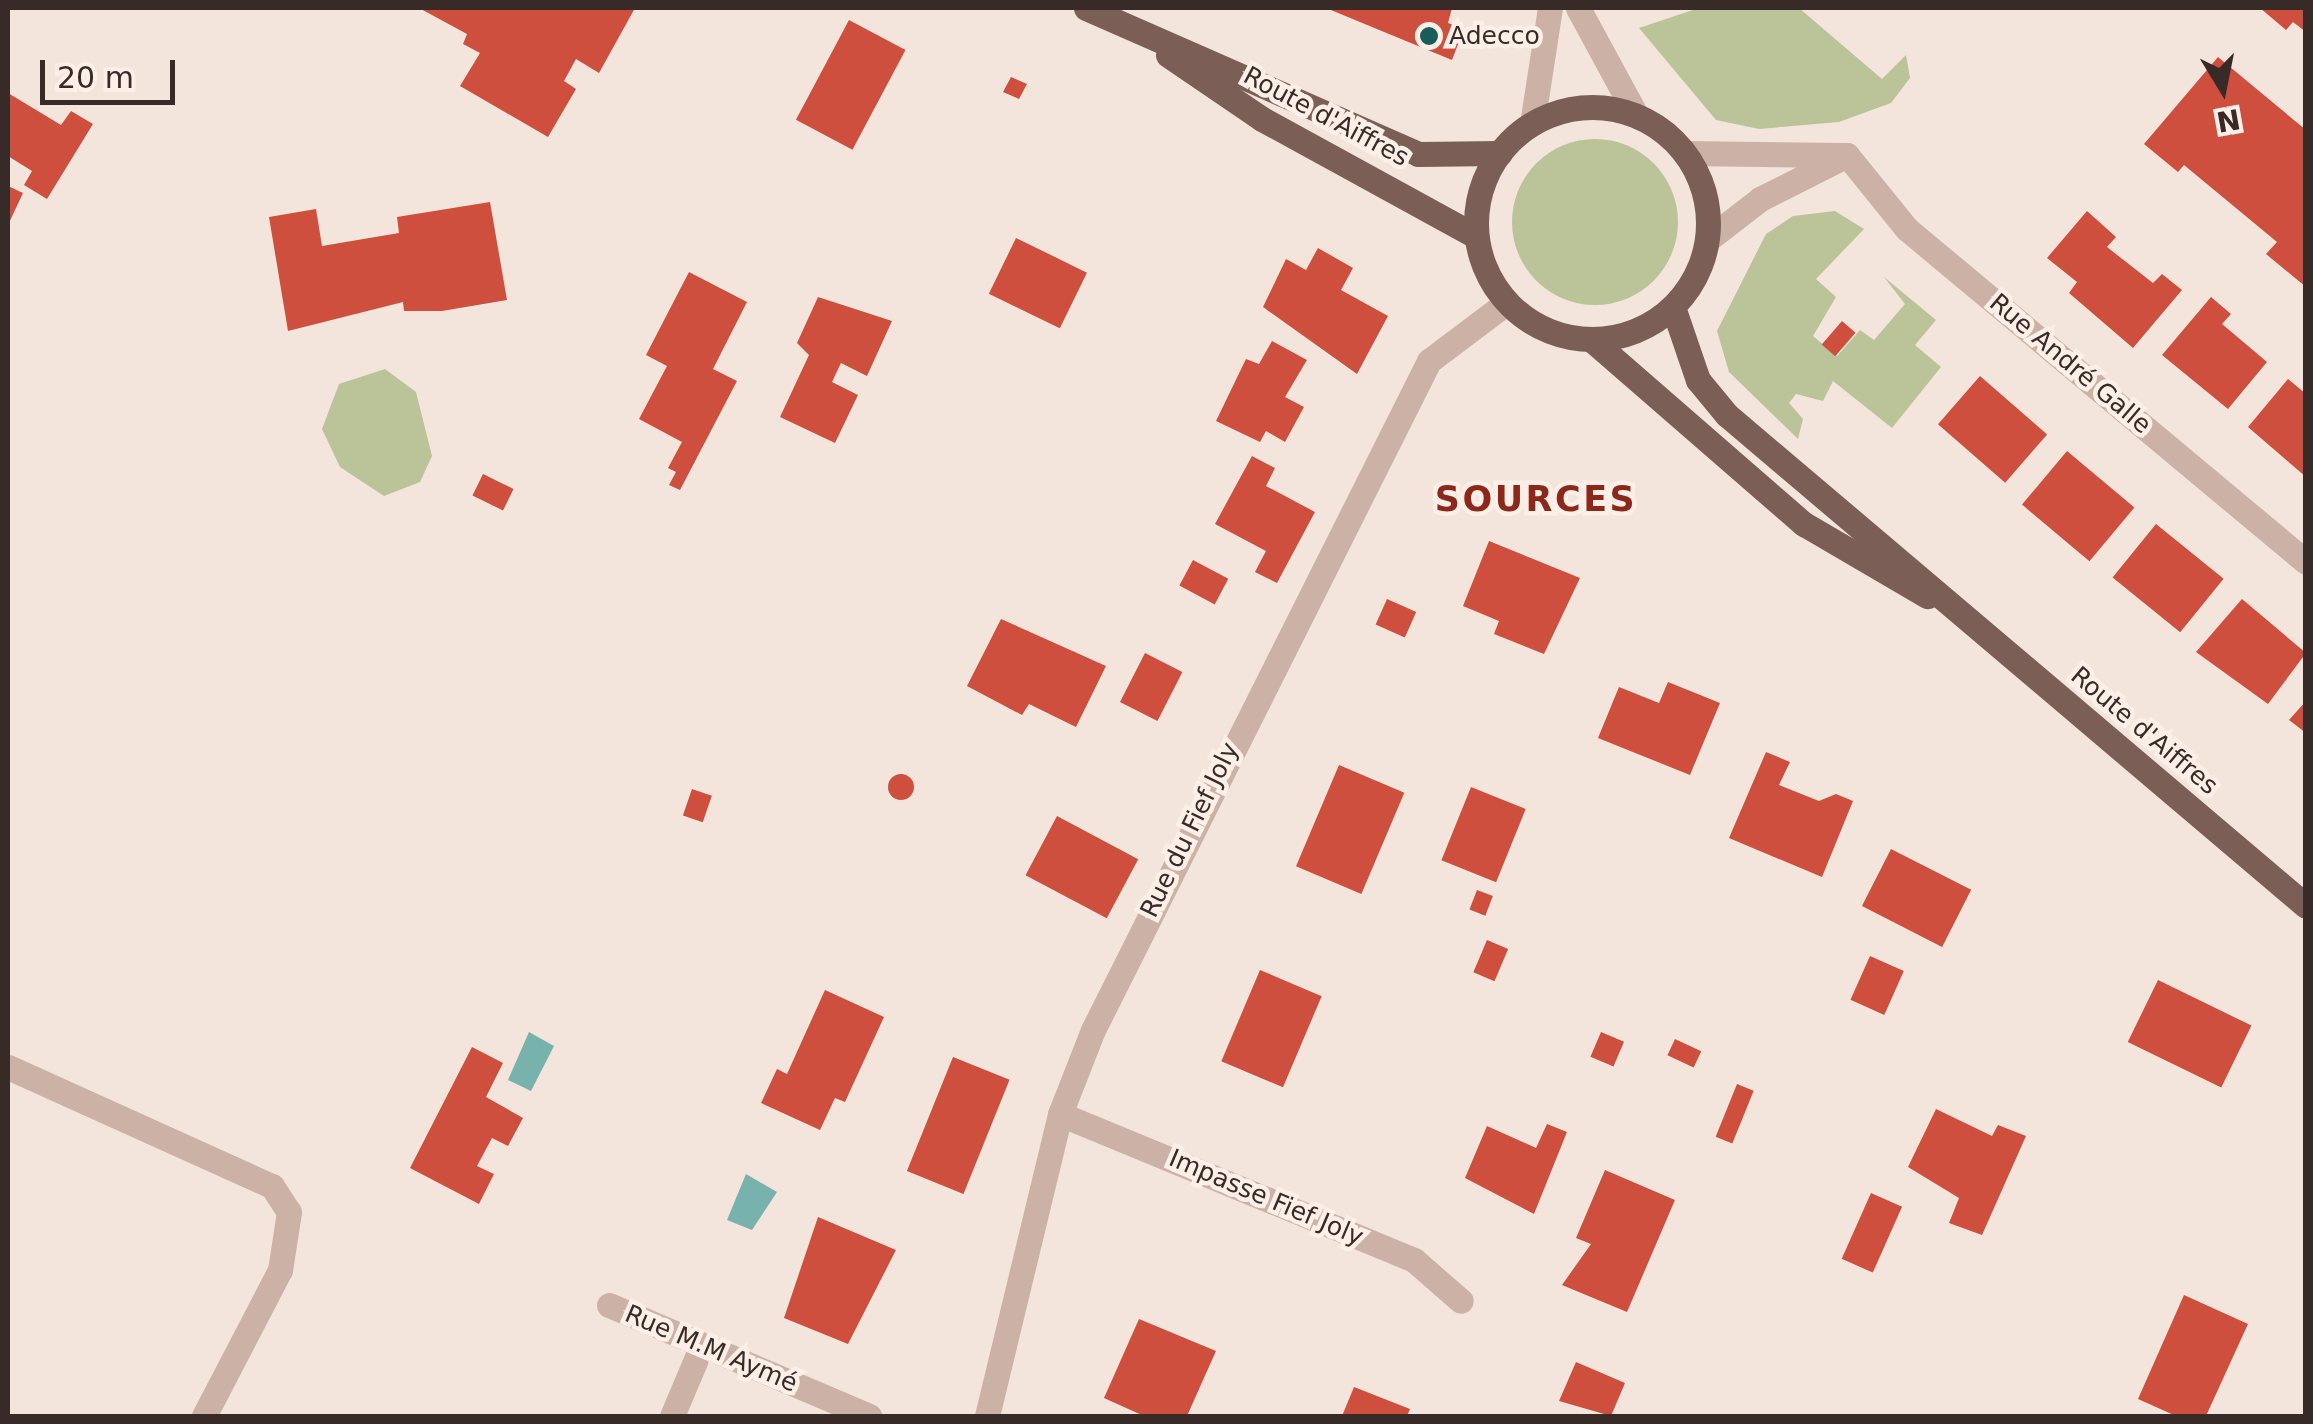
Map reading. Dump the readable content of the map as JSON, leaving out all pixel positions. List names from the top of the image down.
{
  "streets": {
    "main road": ["Route d'Aiffres"],
    "street": [
      "Rue André Galle",
      "Rue du Fief Joly",
      "Impasse Fief Joly",
      "Rue M.M Aymé"
    ]
  },
  "crossings": [
    ["Route d'Aiffres", "Rue du Fief Joly"],
    ["Rue du Fief Joly", "Impasse Fief Joly"]
  ],
  "districts": ["SOURCES"],
  "places": ["Adecco"],
  "scale_bar": "20 m",
  "north": "bottom"
}
